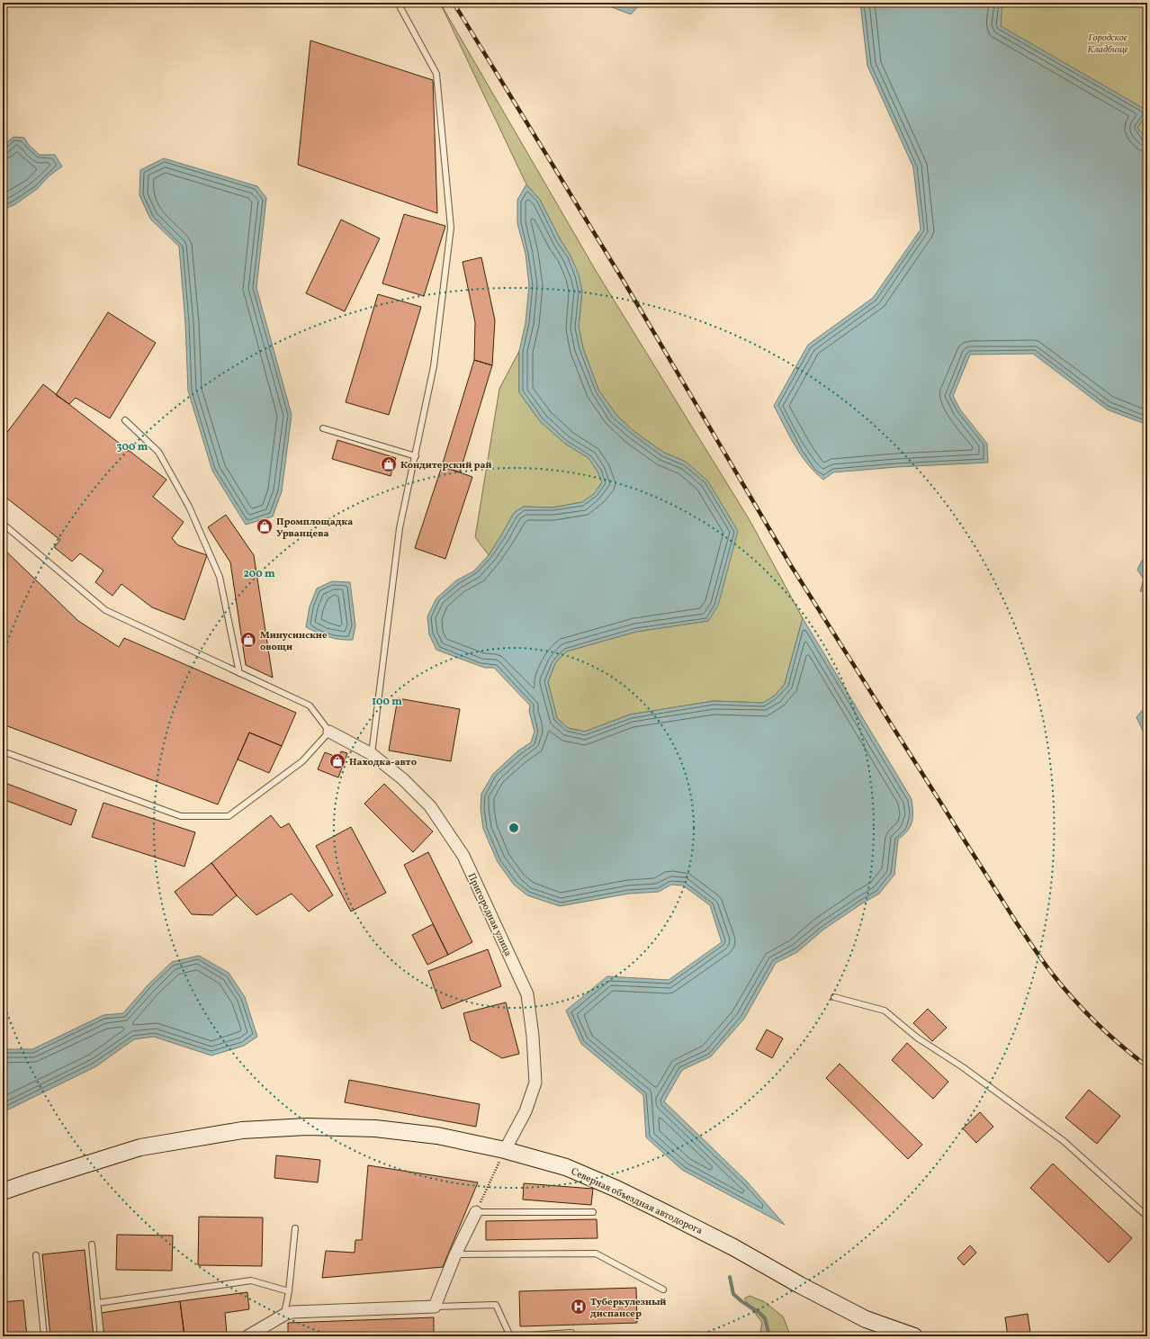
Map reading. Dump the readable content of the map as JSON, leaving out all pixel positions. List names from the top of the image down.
{
  "streets": {
    "street": ["Пригородная улица", "Северная объездная автодорога"]
  },
  "crossings": [
    ["Пригородная улица", "Северная объездная автодорога"]
  ],
  "parks": ["Городское Кладбище"],
  "places": {
    "shop": [
      "Кондитерский рай",
      "Промплощадка Урванцева",
      "Минусинские овощи",
      "Находка-авто"
    ],
    "hospital": ["Туберкулезный диспансер"]
  },
  "rings": ["300 m", "200 m", "100 m"]
}
